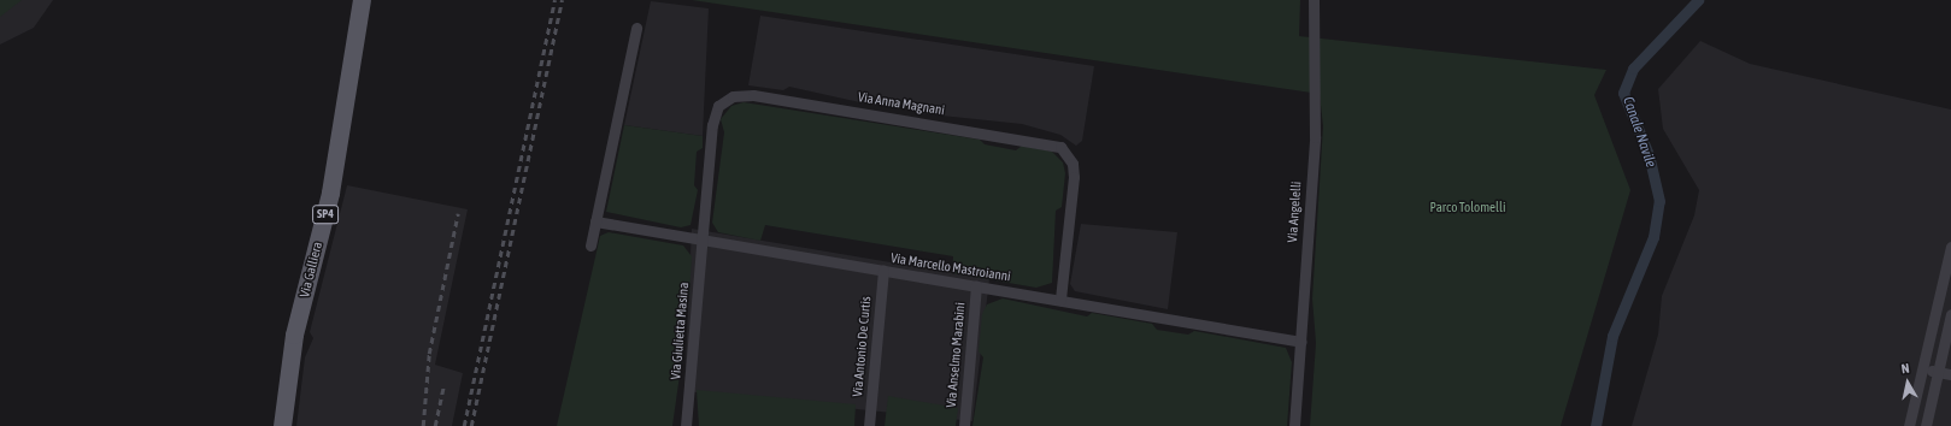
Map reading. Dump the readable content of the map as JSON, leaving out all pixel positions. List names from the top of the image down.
{
  "streets": {
    "main road": ["SP4", "Via Galliera"],
    "street": [
      "Via Anna Magnani",
      "Via Angelelli",
      "Via Marcello Mastroianni",
      "Via Giulietta Masina",
      "Via Antonio De Curtis",
      "Via Anselmo Marabini"
    ]
  },
  "crossings": [
    ["Via Anna Magnani", "Via Marcello Mastroianni"],
    ["Via Anna Magnani", "Via Giulietta Masina"],
    ["Via Angelelli", "Via Marcello Mastroianni"],
    ["Via Marcello Mastroianni", "Via Giulietta Masina"],
    ["Via Marcello Mastroianni", "Via Antonio De Curtis"],
    ["Via Marcello Mastroianni", "Via Anselmo Marabini"]
  ],
  "water": ["Canale Navile"],
  "parks": ["Parco Tolomelli"],
  "north": "top"
}
